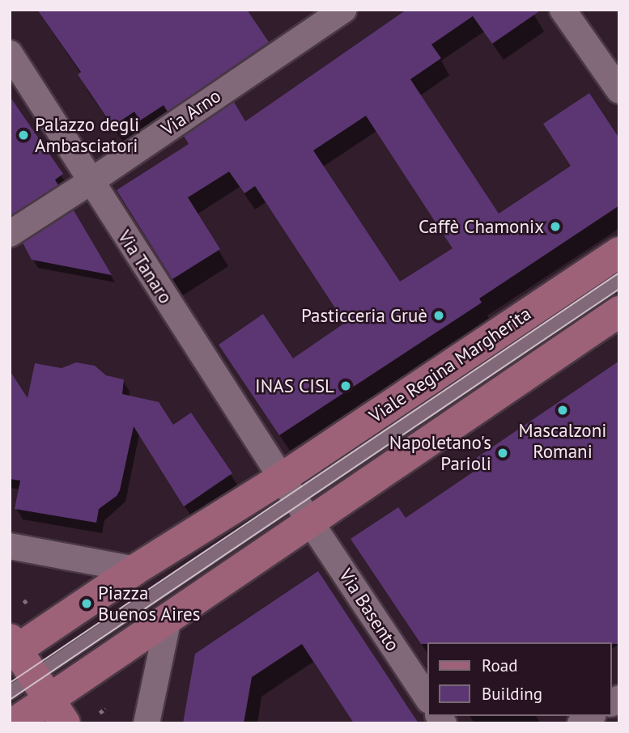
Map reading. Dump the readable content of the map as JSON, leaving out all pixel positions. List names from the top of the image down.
{
  "streets": {
    "main road": ["Viale Regina Margherita"],
    "street": ["Via Arno", "Via Tanaro", "Via Basento"]
  },
  "crossings": [
    ["Via Arno", "Via Tanaro"],
    ["Via Tanaro", "Viale Regina Margherita"],
    ["Via Tanaro", "Via Basento"],
    ["Viale Regina Margherita", "Via Basento"]
  ],
  "places": [
    "Palazzo degli Ambasciatori",
    "Caffè Chamonix",
    "Pasticceria Gruè",
    "INAS CISL",
    "Mascalzoni Romani",
    "Napoletano's Parioli",
    "Piazza Buenos Aires"
  ],
  "legend": ["Road", "Building"]
}
